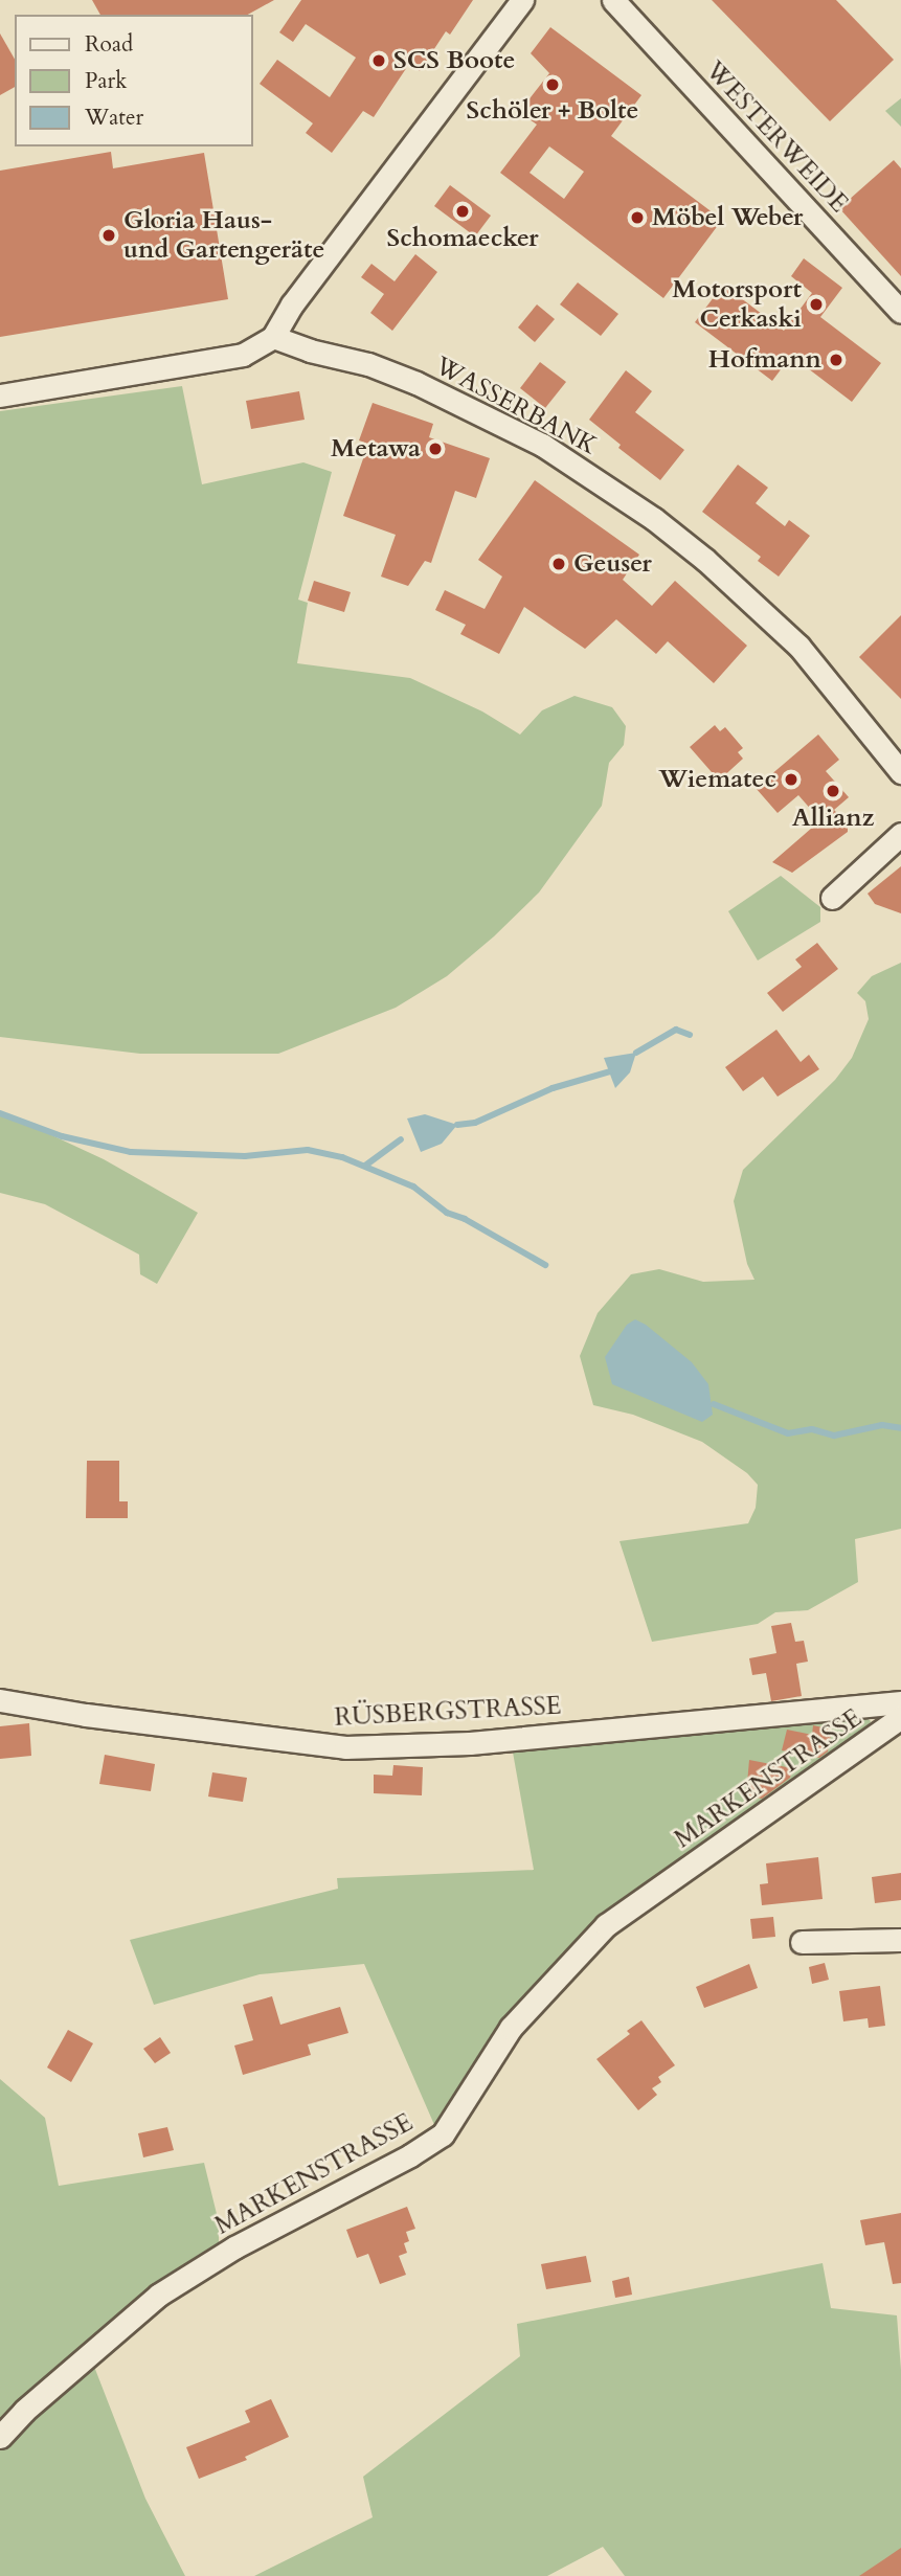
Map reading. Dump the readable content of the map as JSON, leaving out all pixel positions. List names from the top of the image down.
{
  "streets": {
    "street": [
      "WESTERWEIDE",
      "WASSERBANK",
      "RÜSBERGSTRASSE",
      "MARKENSTRASSE"
    ]
  },
  "places": [
    "SCS Boote",
    "Schöler + Bolte",
    "Schomaecker",
    "Möbel Weber",
    "Gloria Haus- und Gartengeräte",
    "Motorsport Cerkaski",
    "Hofmann",
    "Metawa",
    "Geuser",
    "Wiematec",
    "Allianz"
  ],
  "legend": ["Road", "Park", "Water"]
}
